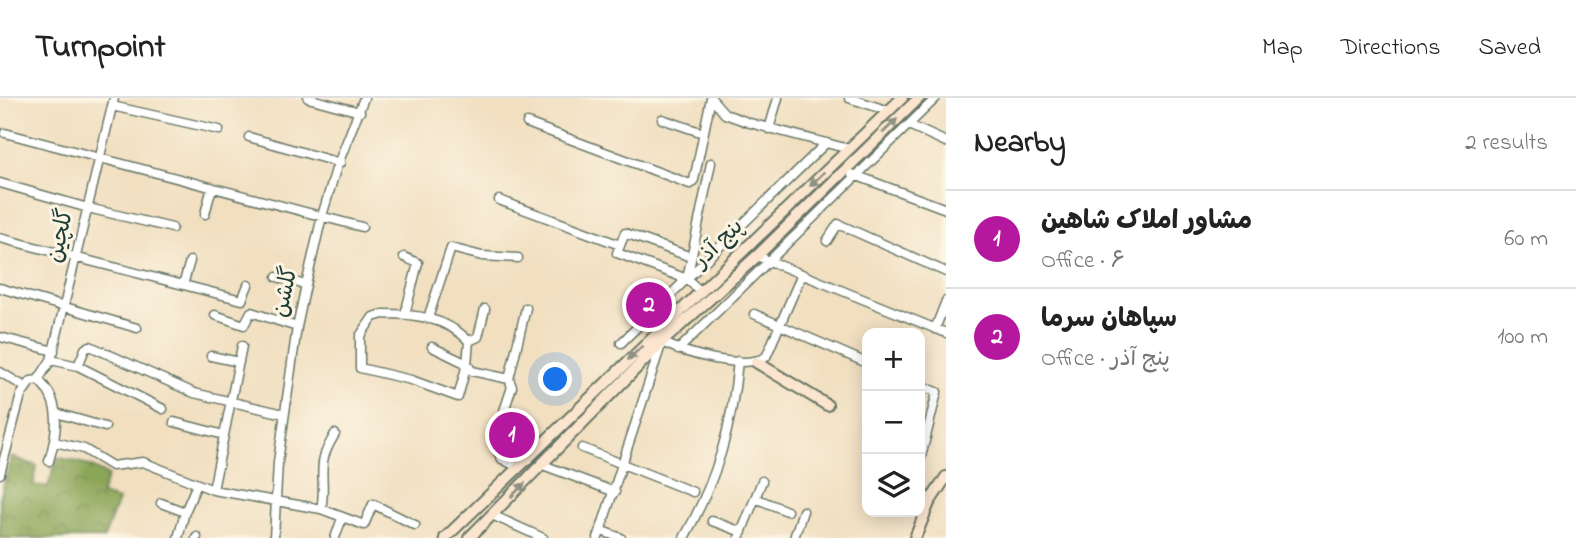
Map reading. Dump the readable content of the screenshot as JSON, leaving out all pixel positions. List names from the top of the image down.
{
  "streets": {
    "main road": ["پنج آذر"],
    "street": ["گلچین", "گلشن"]
  },
  "page": {
    "header": "Turnpoint",
    "nav": ["Map", "Directions", "Saved"],
    "heading": ["Nearby", "2 results"],
    "list": [
      {
        "mark": "1",
        "name": "مشاور املاک شاهین",
        "note": "Office · ۶",
        "value": "60 m"
      },
      {
        "mark": "2",
        "name": "سپاهان سرما",
        "note": "Office · پنج آذر",
        "value": "100 m"
      }
    ],
    "pins": ["2", "1"],
    "map_buttons": ["+", "−"]
  }
}
